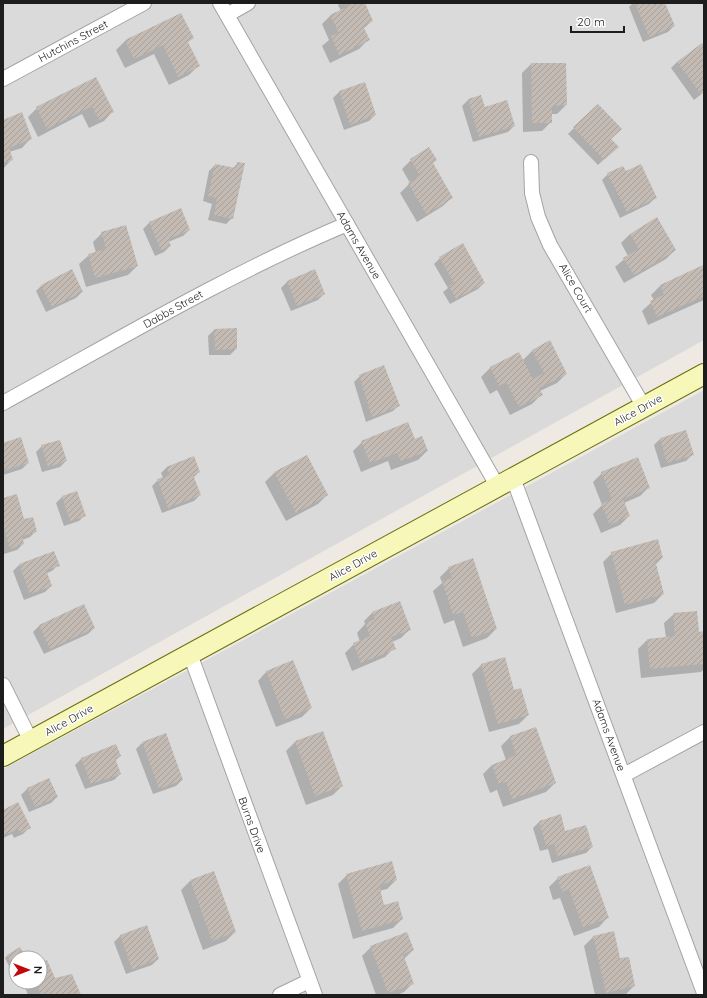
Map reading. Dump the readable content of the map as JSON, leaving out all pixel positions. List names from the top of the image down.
{
  "streets": {
    "main road": ["Alice Drive"],
    "street": [
      "Hutchins Street",
      "Adams Avenue",
      "Alice Court",
      "Dabbs Street",
      "Burns Drive"
    ]
  },
  "crossings": [
    ["Adams Avenue", "Dabbs Street"],
    ["Adams Avenue", "Alice Drive"],
    ["Alice Court", "Alice Drive"],
    ["Alice Drive", "Burns Drive"]
  ],
  "scale_bar": "20 m",
  "north": "right"
}
